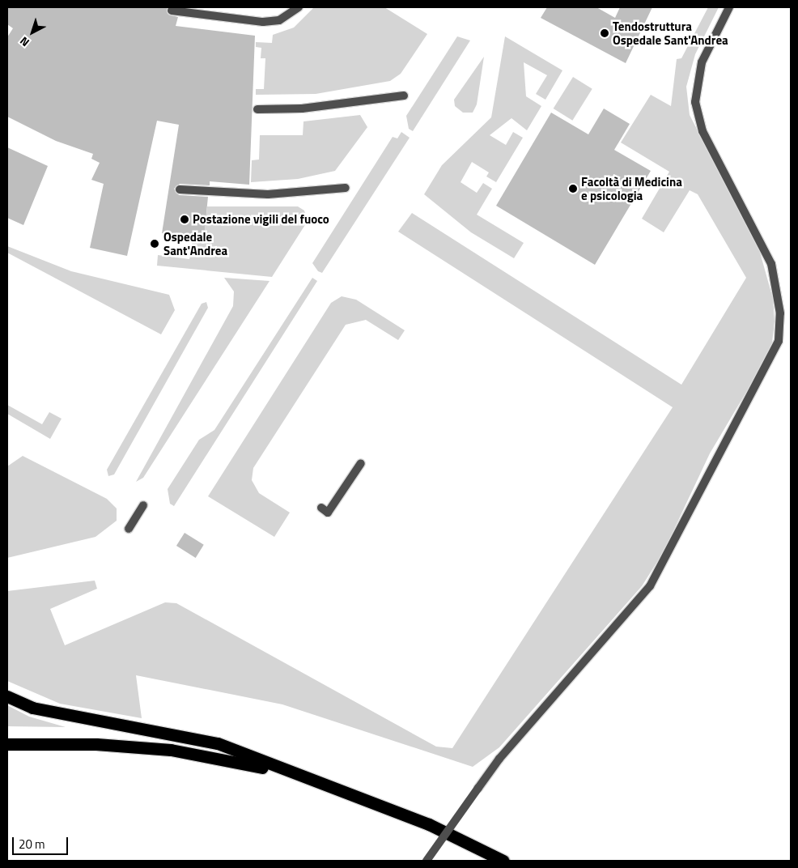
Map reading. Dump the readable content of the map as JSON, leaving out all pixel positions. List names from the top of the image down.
{
  "places": [
    "Tendostruttura Ospedale Sant'Andrea",
    "Facoltà di Medicina e psicologia",
    "Postazione vigili del fuoco",
    "Ospedale Sant'Andrea"
  ],
  "scale_bar": "20 m",
  "north": "bottom left"
}
